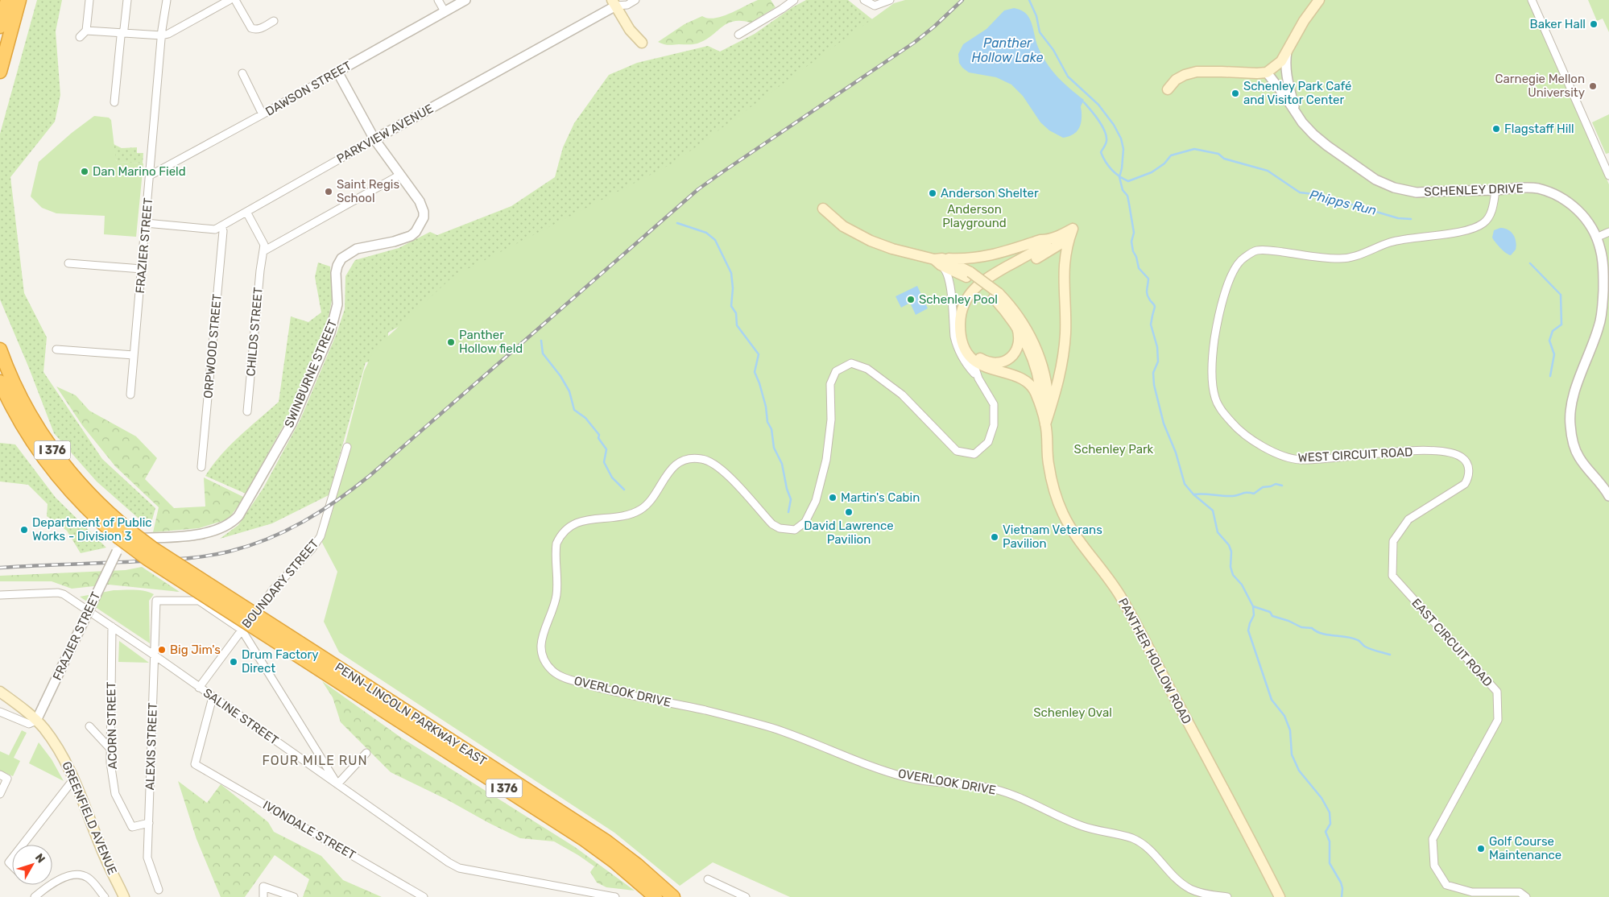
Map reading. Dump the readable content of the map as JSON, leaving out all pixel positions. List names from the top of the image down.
{
  "streets": {
    "highway": ["I 376", "PENN-LINCOLN PARKWAY EAST"],
    "main road": ["SCHENLEY DRIVE", "PANTHER HOLLOW ROAD", "GREENFIELD AVENUE"],
    "street": [
      "DAWSON STREET",
      "PARKVIEW AVENUE",
      "FRAZIER STREET",
      "CHILDS STREET",
      "ORPWOOD STREET",
      "SWINBURNE STREET",
      "WEST CIRCUIT ROAD",
      "BOUNDARY STREET",
      "EAST CIRCUIT ROAD",
      "OVERLOOK DRIVE",
      "SALINE STREET",
      "ACORN STREET",
      "ALEXIS STREET",
      "IVONDALE STREET"
    ]
  },
  "crossings": [
    ["DAWSON STREET", "FRAZIER STREET"],
    ["DAWSON STREET", "SWINBURNE STREET"],
    ["PARKVIEW AVENUE", "FRAZIER STREET"],
    ["PARKVIEW AVENUE", "CHILDS STREET"],
    ["PARKVIEW AVENUE", "ORPWOOD STREET"],
    ["PARKVIEW AVENUE", "SWINBURNE STREET"],
    ["SCHENLEY DRIVE", "WEST CIRCUIT ROAD"],
    ["FRAZIER STREET", "SWINBURNE STREET"],
    ["FRAZIER STREET", "GREENFIELD AVENUE"],
    ["WEST CIRCUIT ROAD", "EAST CIRCUIT ROAD"],
    ["BOUNDARY STREET", "SALINE STREET"],
    ["BOUNDARY STREET", "ALEXIS STREET"],
    ["SALINE STREET", "ACORN STREET"],
    ["SALINE STREET", "ALEXIS STREET"],
    ["SALINE STREET", "IVONDALE STREET"],
    ["ACORN STREET", "ALEXIS STREET"]
  ],
  "districts": ["FOUR MILE RUN"],
  "water": ["Panther Hollow Lake", "Phipps Run"],
  "parks": ["Anderson Playground", "Schenley Park", "Schenley Oval"],
  "places": [
    "Baker Hall",
    "Carnegie Mellon University",
    "Schenley Park Café and Visitor Center",
    "Flagstaff Hill",
    "Dan Marino Field",
    "Saint Regis School",
    "Anderson Shelter",
    "Schenley Pool",
    "Panther Hollow field",
    "Martin's Cabin",
    "David Lawrence Pavilion",
    "Department of Public Works - Division 3",
    "Vietnam Veterans Pavilion",
    "Big Jim's",
    "Drum Factory Direct",
    "Golf Course Maintenance"
  ],
  "north": "top right"
}
